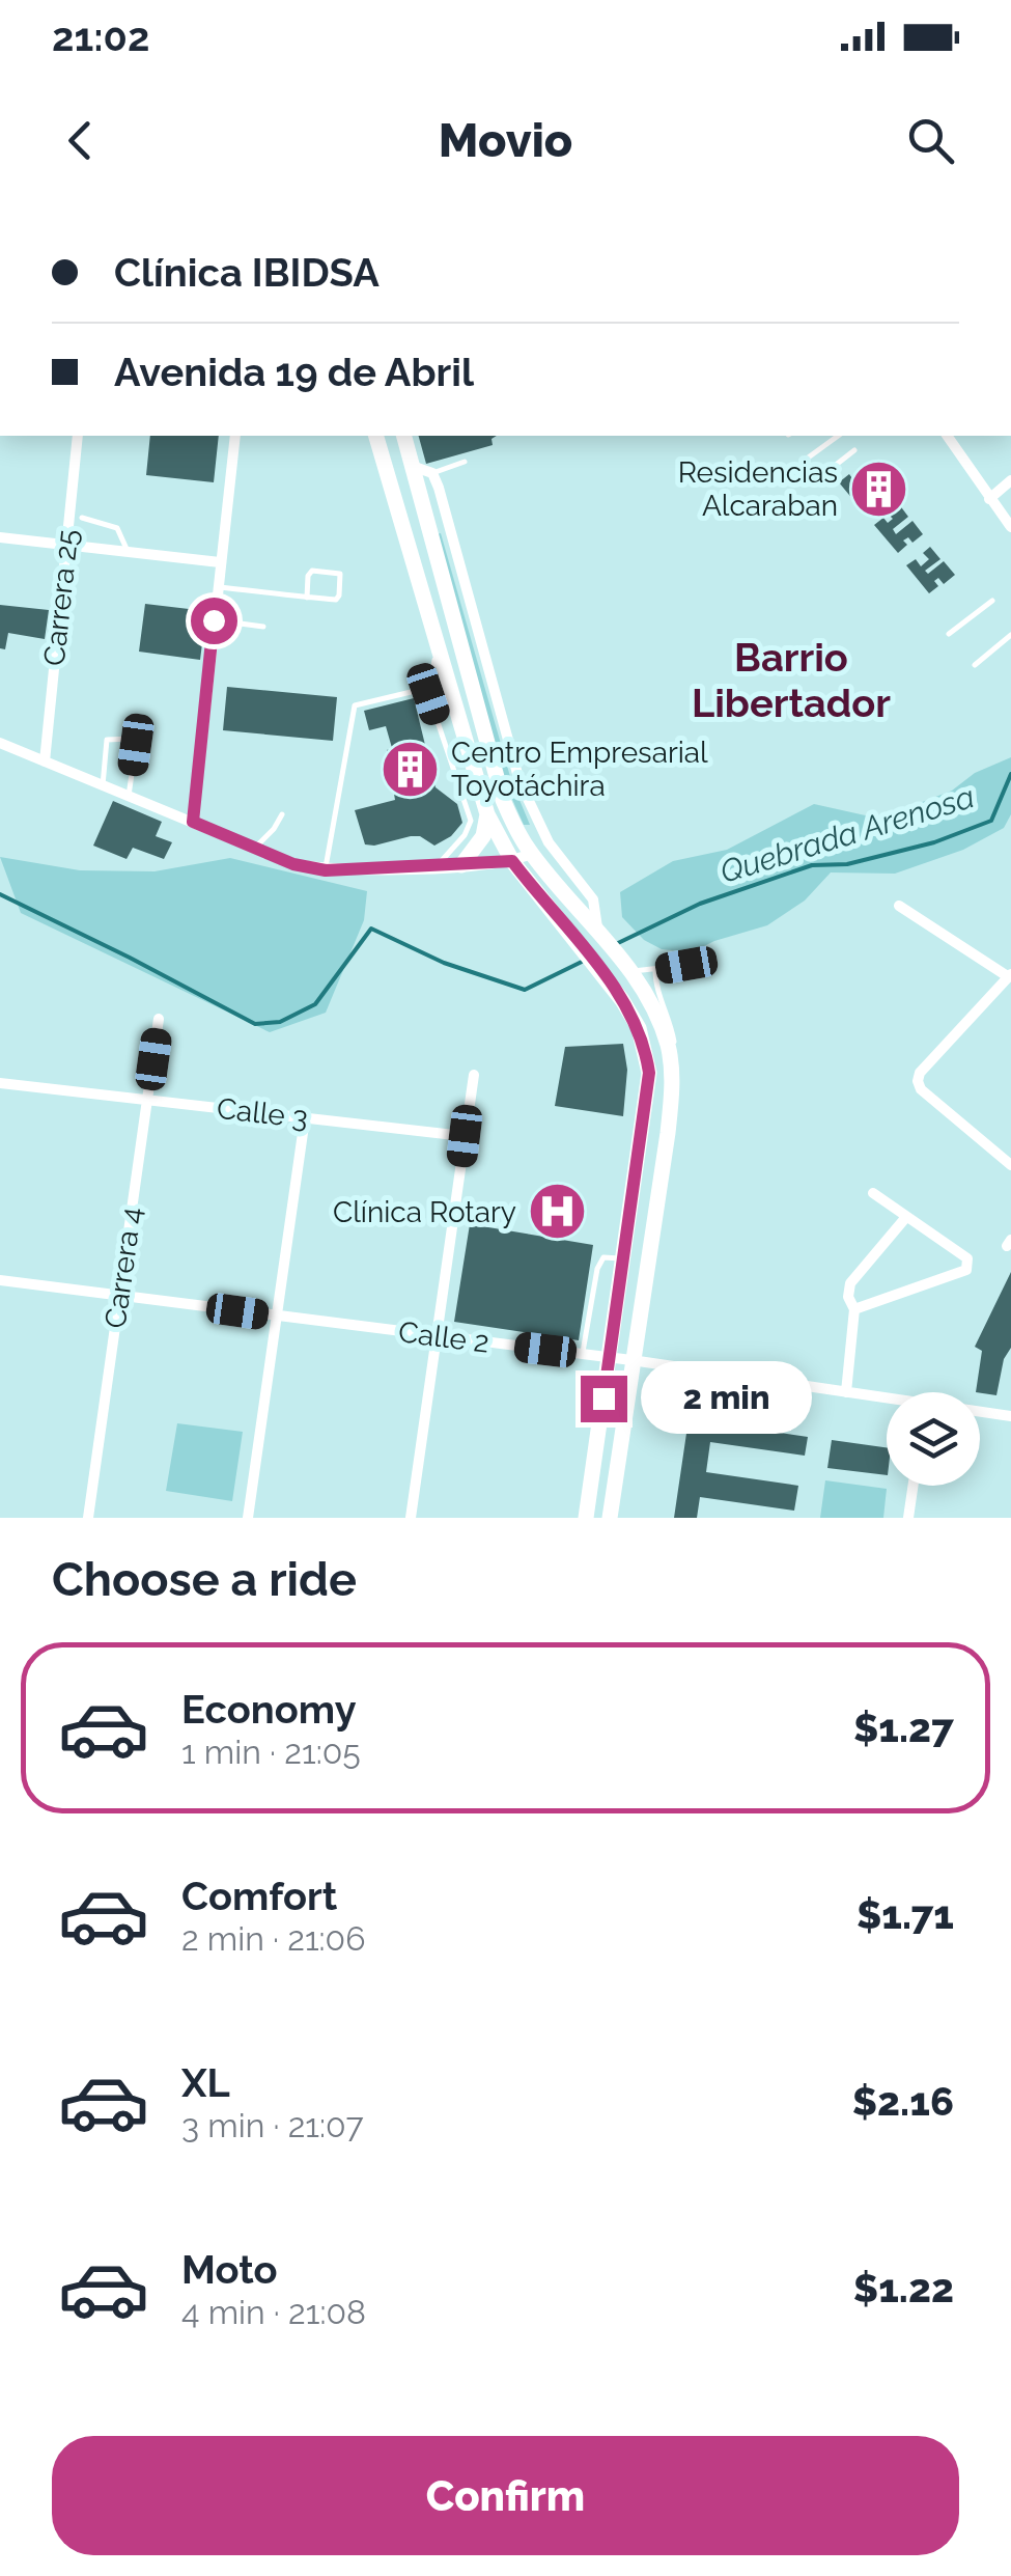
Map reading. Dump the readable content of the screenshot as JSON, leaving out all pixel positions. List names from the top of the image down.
{
  "streets": {
    "street": [
      "Carrera 25",
      "Calle 3",
      "Carrera 4",
      "Calle 2"
    ]
  },
  "crossings": [
    ["Calle 3", "Carrera 4"],
    ["Carrera 4", "Calle 2"]
  ],
  "districts": ["Barrio Libertador"],
  "water": ["Quebrada Arenosa"],
  "places": {
    "building": ["Residencias Alcaraban", "Centro Empresarial Toyotáchira"],
    "hospital": ["Clínica Rotary"]
  },
  "page": {
    "status": "21:02",
    "header": "Movio",
    "banner": ["Clínica IBIDSA", "Avenida 19 de Abril"],
    "bubble": "2 min",
    "heading": "Choose a ride",
    "list": [
      {
        "name": "Economy",
        "note": "1 min · 21:05",
        "value": "$1.27"
      },
      {
        "name": "Comfort",
        "note": "2 min · 21:06",
        "value": "$1.71"
      },
      {
        "name": "XL",
        "note": "3 min · 21:07",
        "value": "$2.16"
      },
      {
        "name": "Moto",
        "note": "4 min · 21:08",
        "value": "$1.22"
      }
    ],
    "buttons": "Confirm"
  }
}
